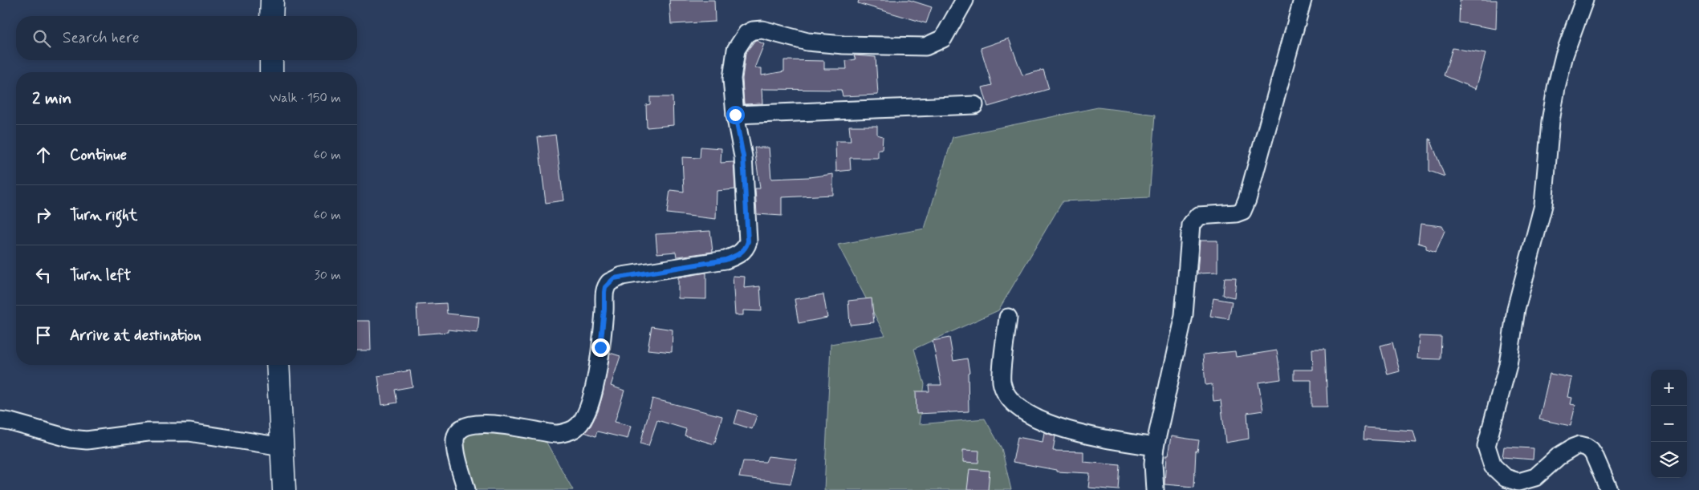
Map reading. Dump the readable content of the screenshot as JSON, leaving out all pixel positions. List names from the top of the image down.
{
  "page": {
    "search": "Search here",
    "heading": ["2 min", "Walk · 150 m"],
    "list": [
      ["Continue", "60 m"],
      ["Turn right", "60 m"],
      ["Turn left", "30 m"],
      "Arrive at destination"
    ],
    "map_buttons": ["+", "−"]
  }
}
